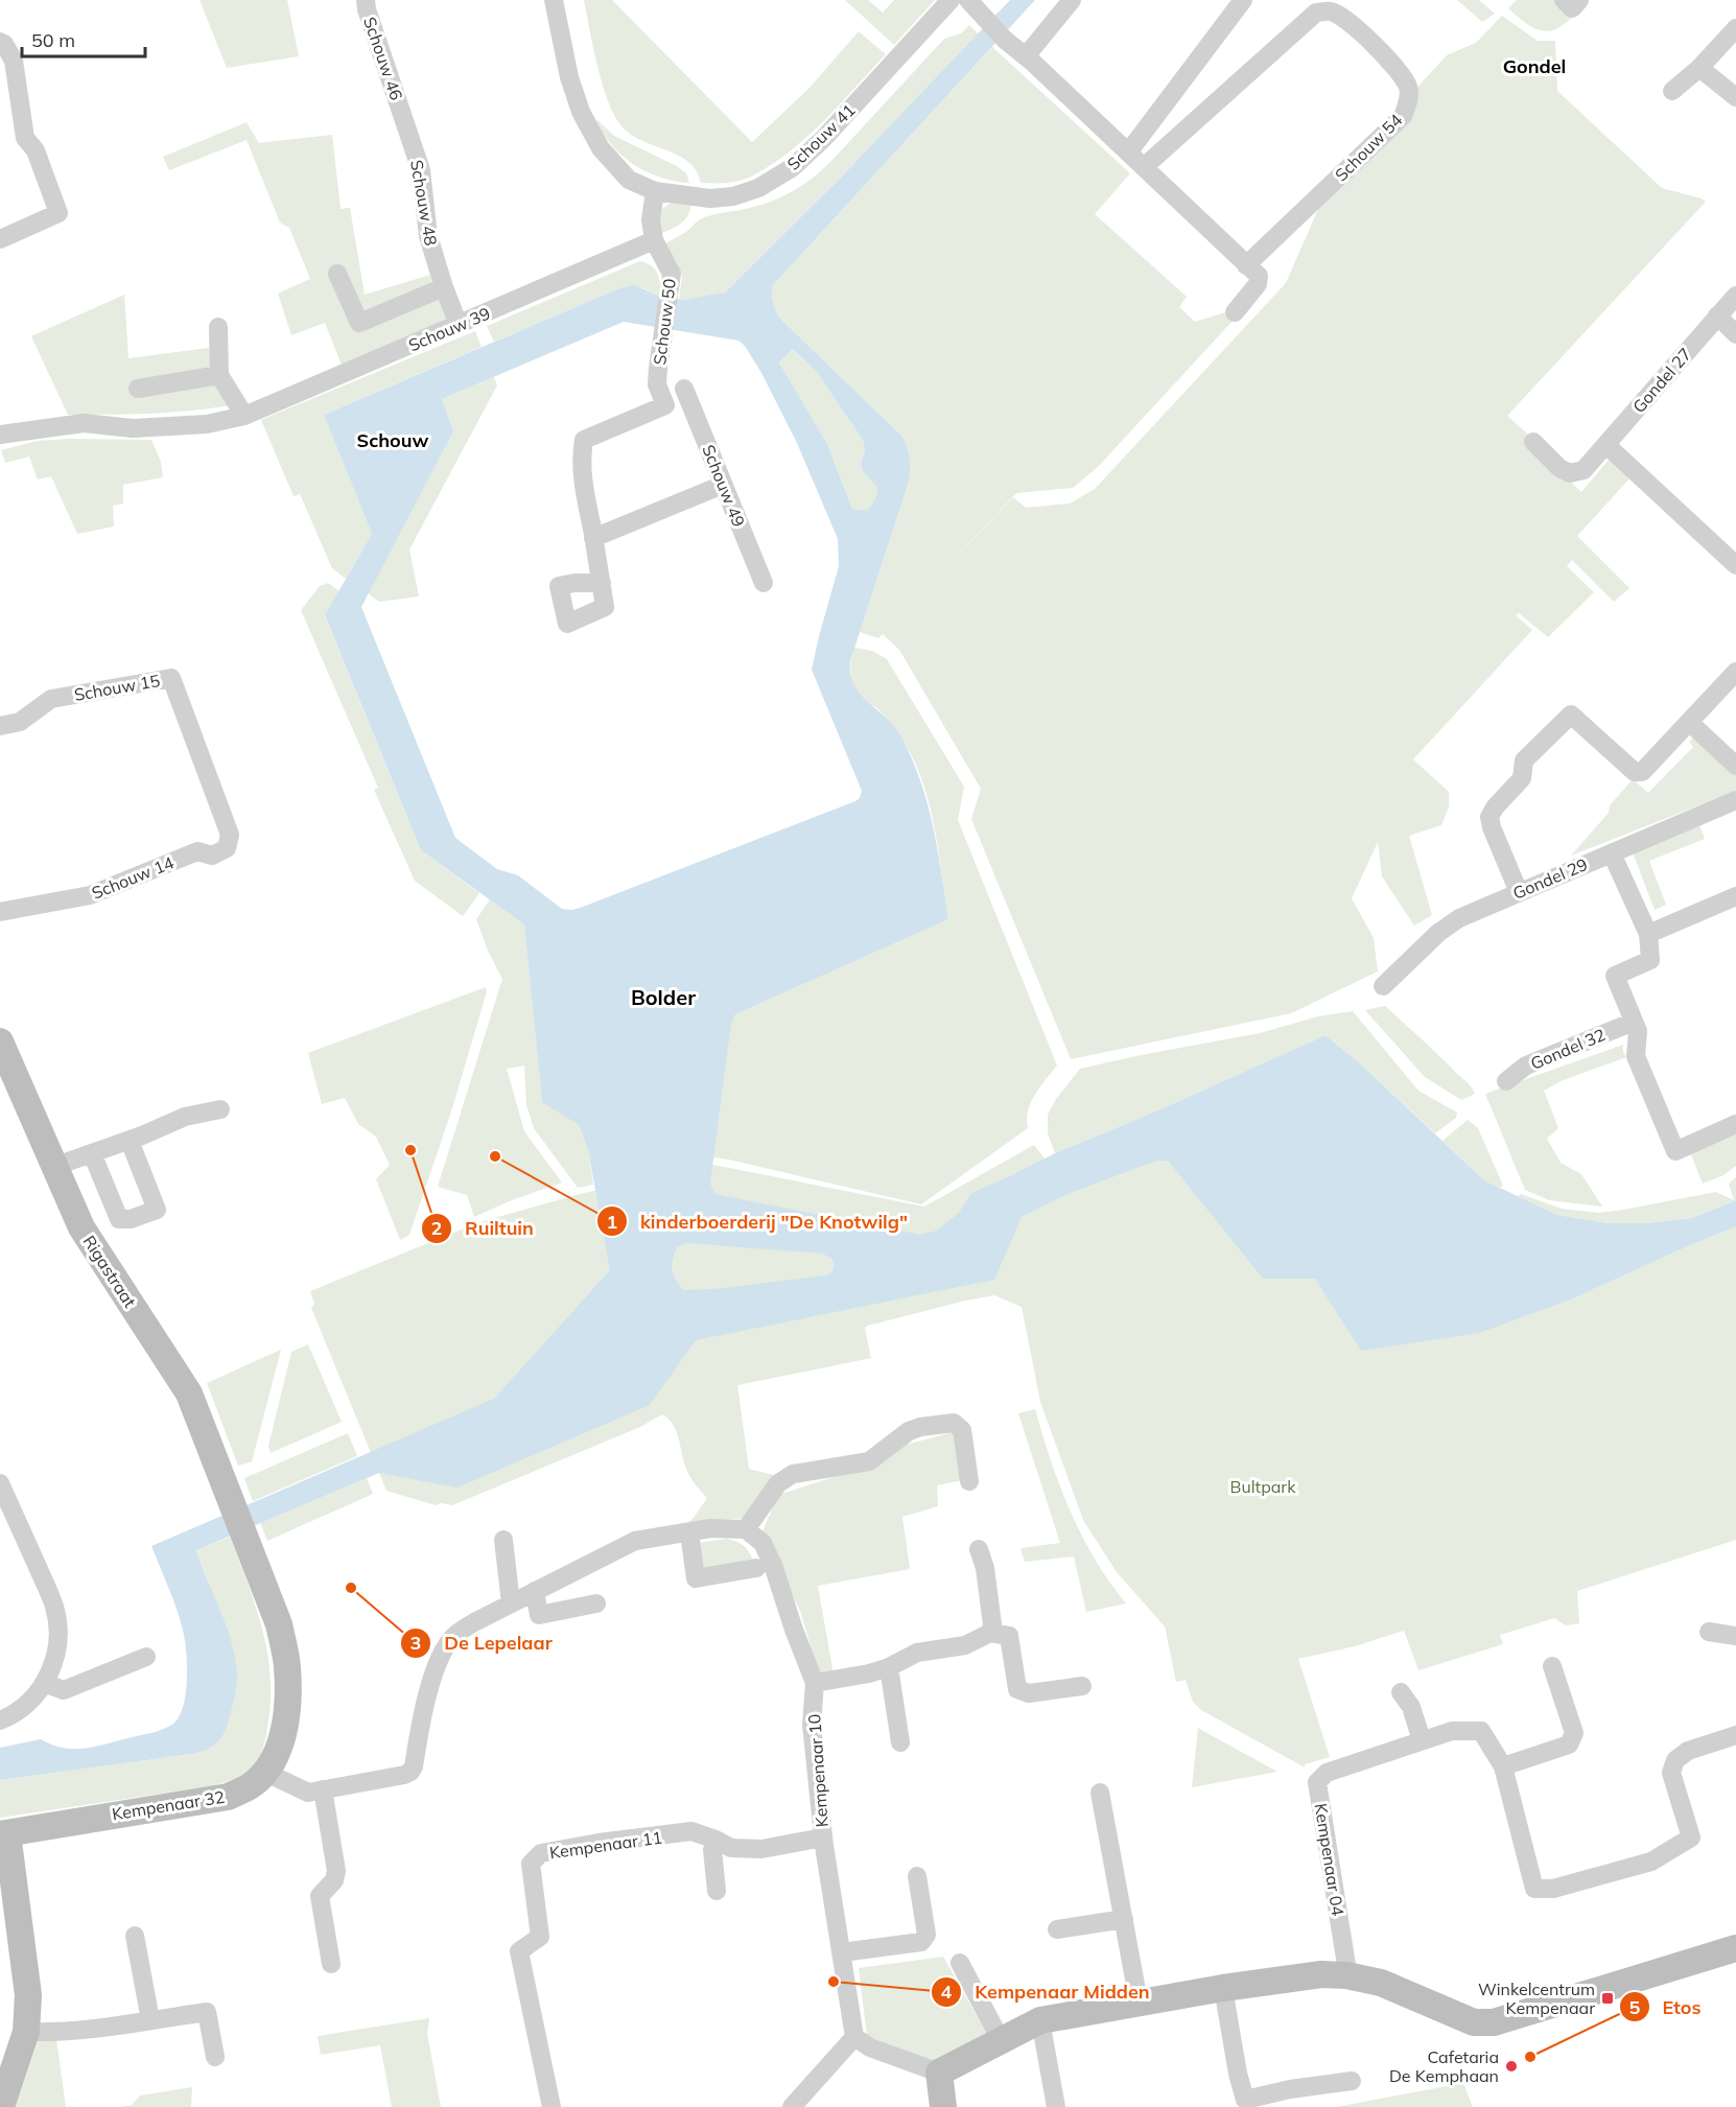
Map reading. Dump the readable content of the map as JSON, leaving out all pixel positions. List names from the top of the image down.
{
  "streets": {
    "street": [
      "Schouw 46",
      "Schouw 41",
      "Schouw 54",
      "Schouw 48",
      "Schouw 50",
      "Schouw 39",
      "Gondel 27",
      "Schouw 49",
      "Schouw 15",
      "Schouw 14",
      "Gondel 29",
      "Gondel 32",
      "Rigastraat",
      "Kempenaar 10",
      "Kempenaar 32",
      "Kempenaar 11",
      "Kempenaar 04"
    ]
  },
  "crossings": [
    ["Schouw 46", "Schouw 48"],
    ["Schouw 48", "Schouw 39"],
    ["Schouw 50", "Schouw 39"],
    ["Schouw 15", "Schouw 14"],
    ["Rigastraat", "Kempenaar 32"],
    ["Kempenaar 10", "Kempenaar 11"]
  ],
  "districts": ["Gondel", "Schouw", "Bolder"],
  "parks": ["Bultpark"],
  "places": {
    "other": [
      "Ruiltuin",
      "kinderboerderij \"De Knotwilg\"",
      "De Lepelaar",
      "Kempenaar Midden",
      "Etos",
      "Cafetaria De Kemphaan"
    ],
    "transit": ["Winkelcentrum Kempenaar"]
  },
  "scale_bar": "50 m"
}
